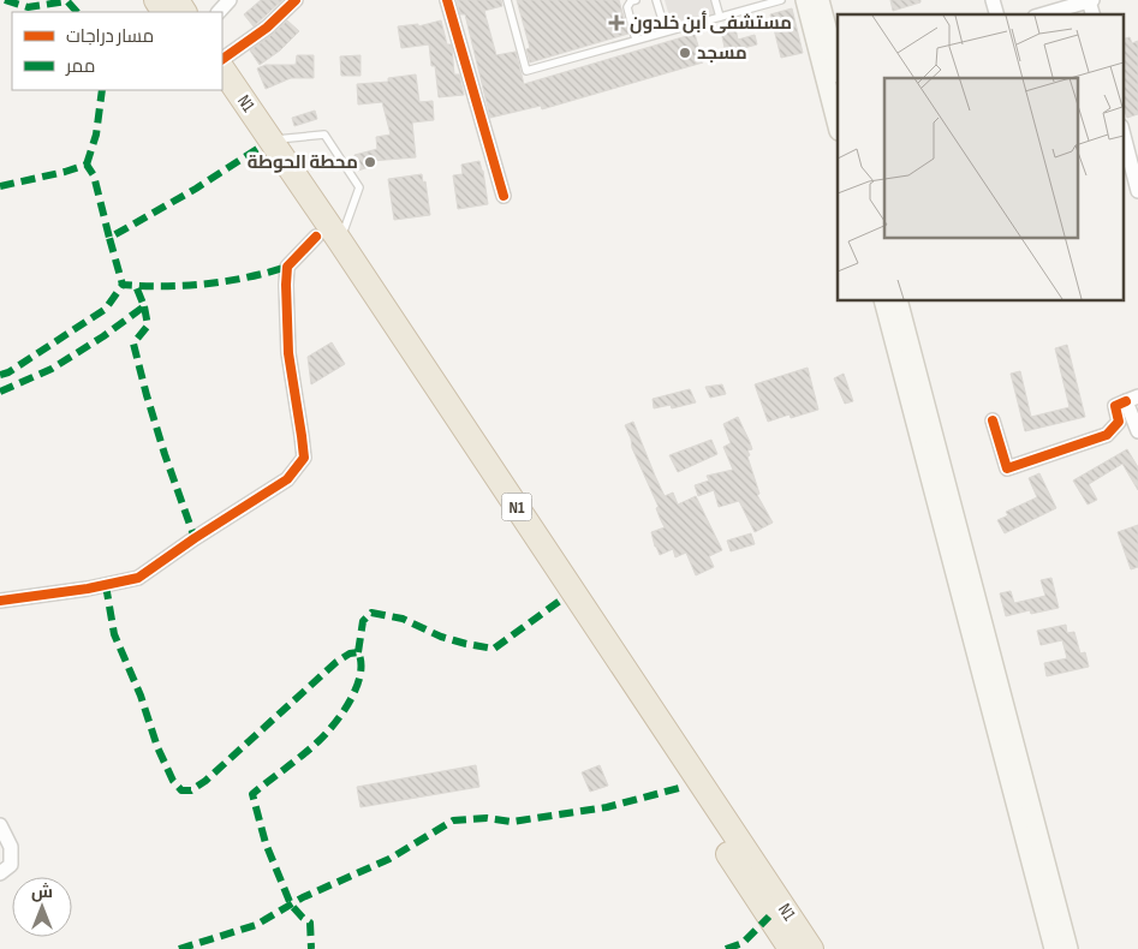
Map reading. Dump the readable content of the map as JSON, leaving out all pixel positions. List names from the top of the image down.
{
  "streets": {
    "highway": ["N1"]
  },
  "places": {
    "health": ["مستشفى أبن خلدون"],
    "other": ["مسجد", "محطة الحوطة"]
  },
  "legend": ["مسار دراجات", "ممر"],
  "north": "top"
}
